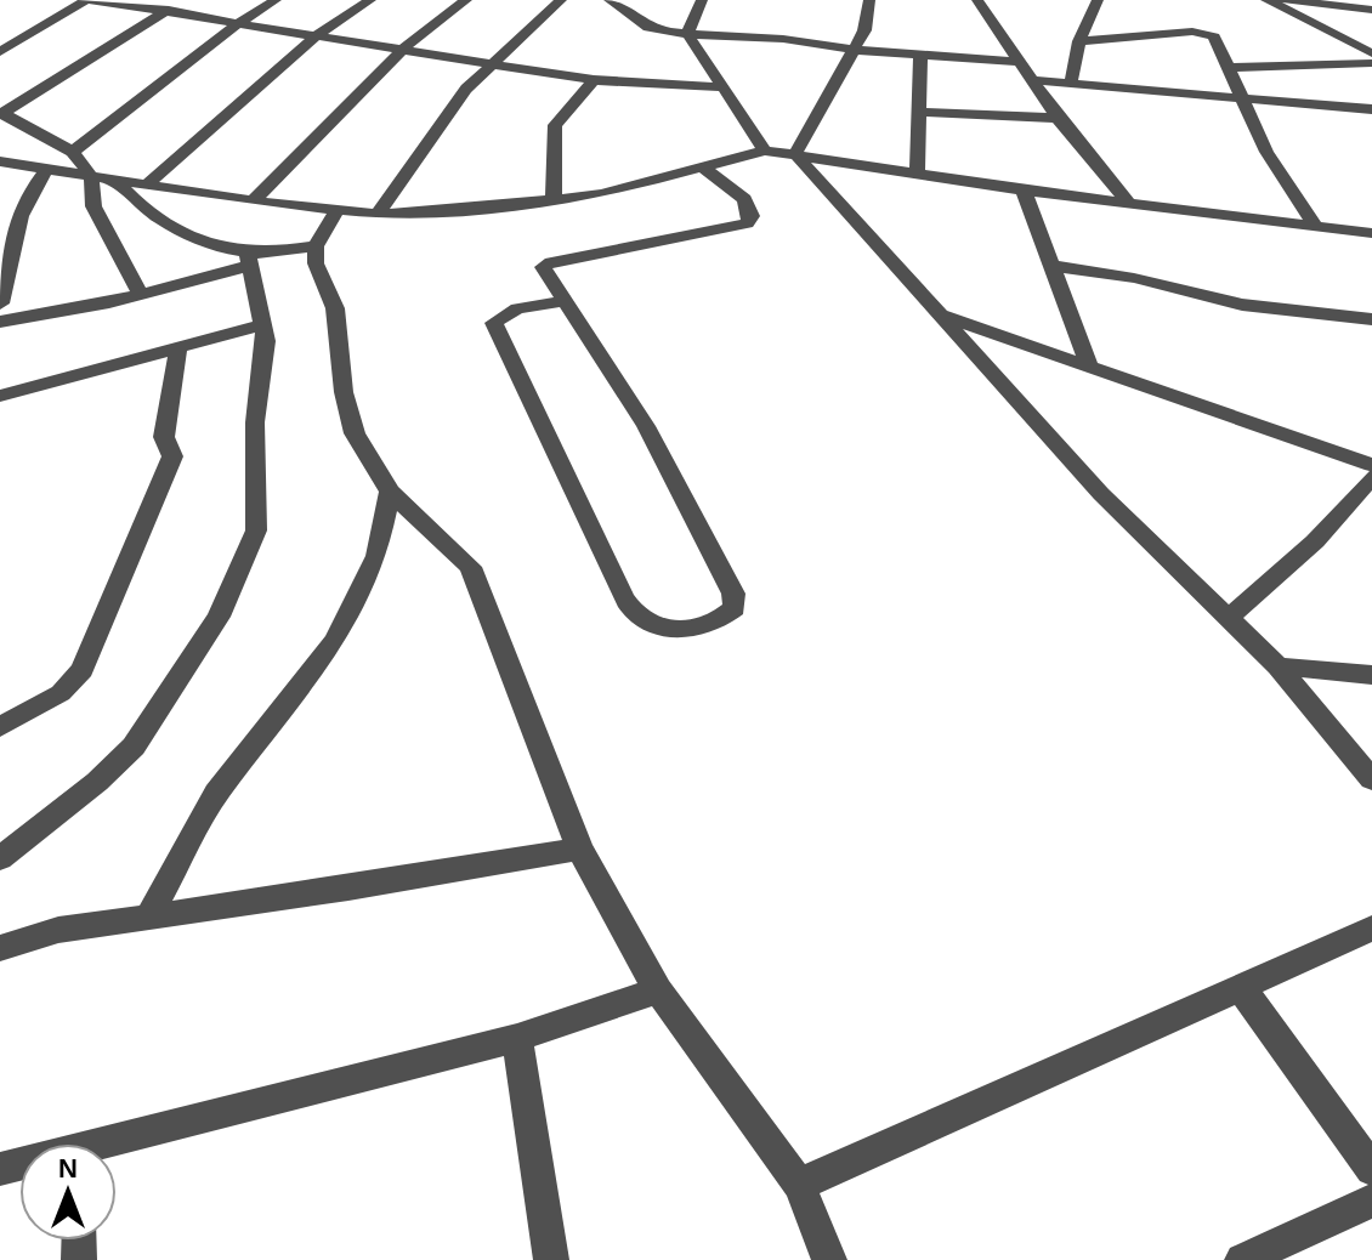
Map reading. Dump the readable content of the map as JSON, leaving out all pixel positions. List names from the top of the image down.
{
  "north": "top"
}
